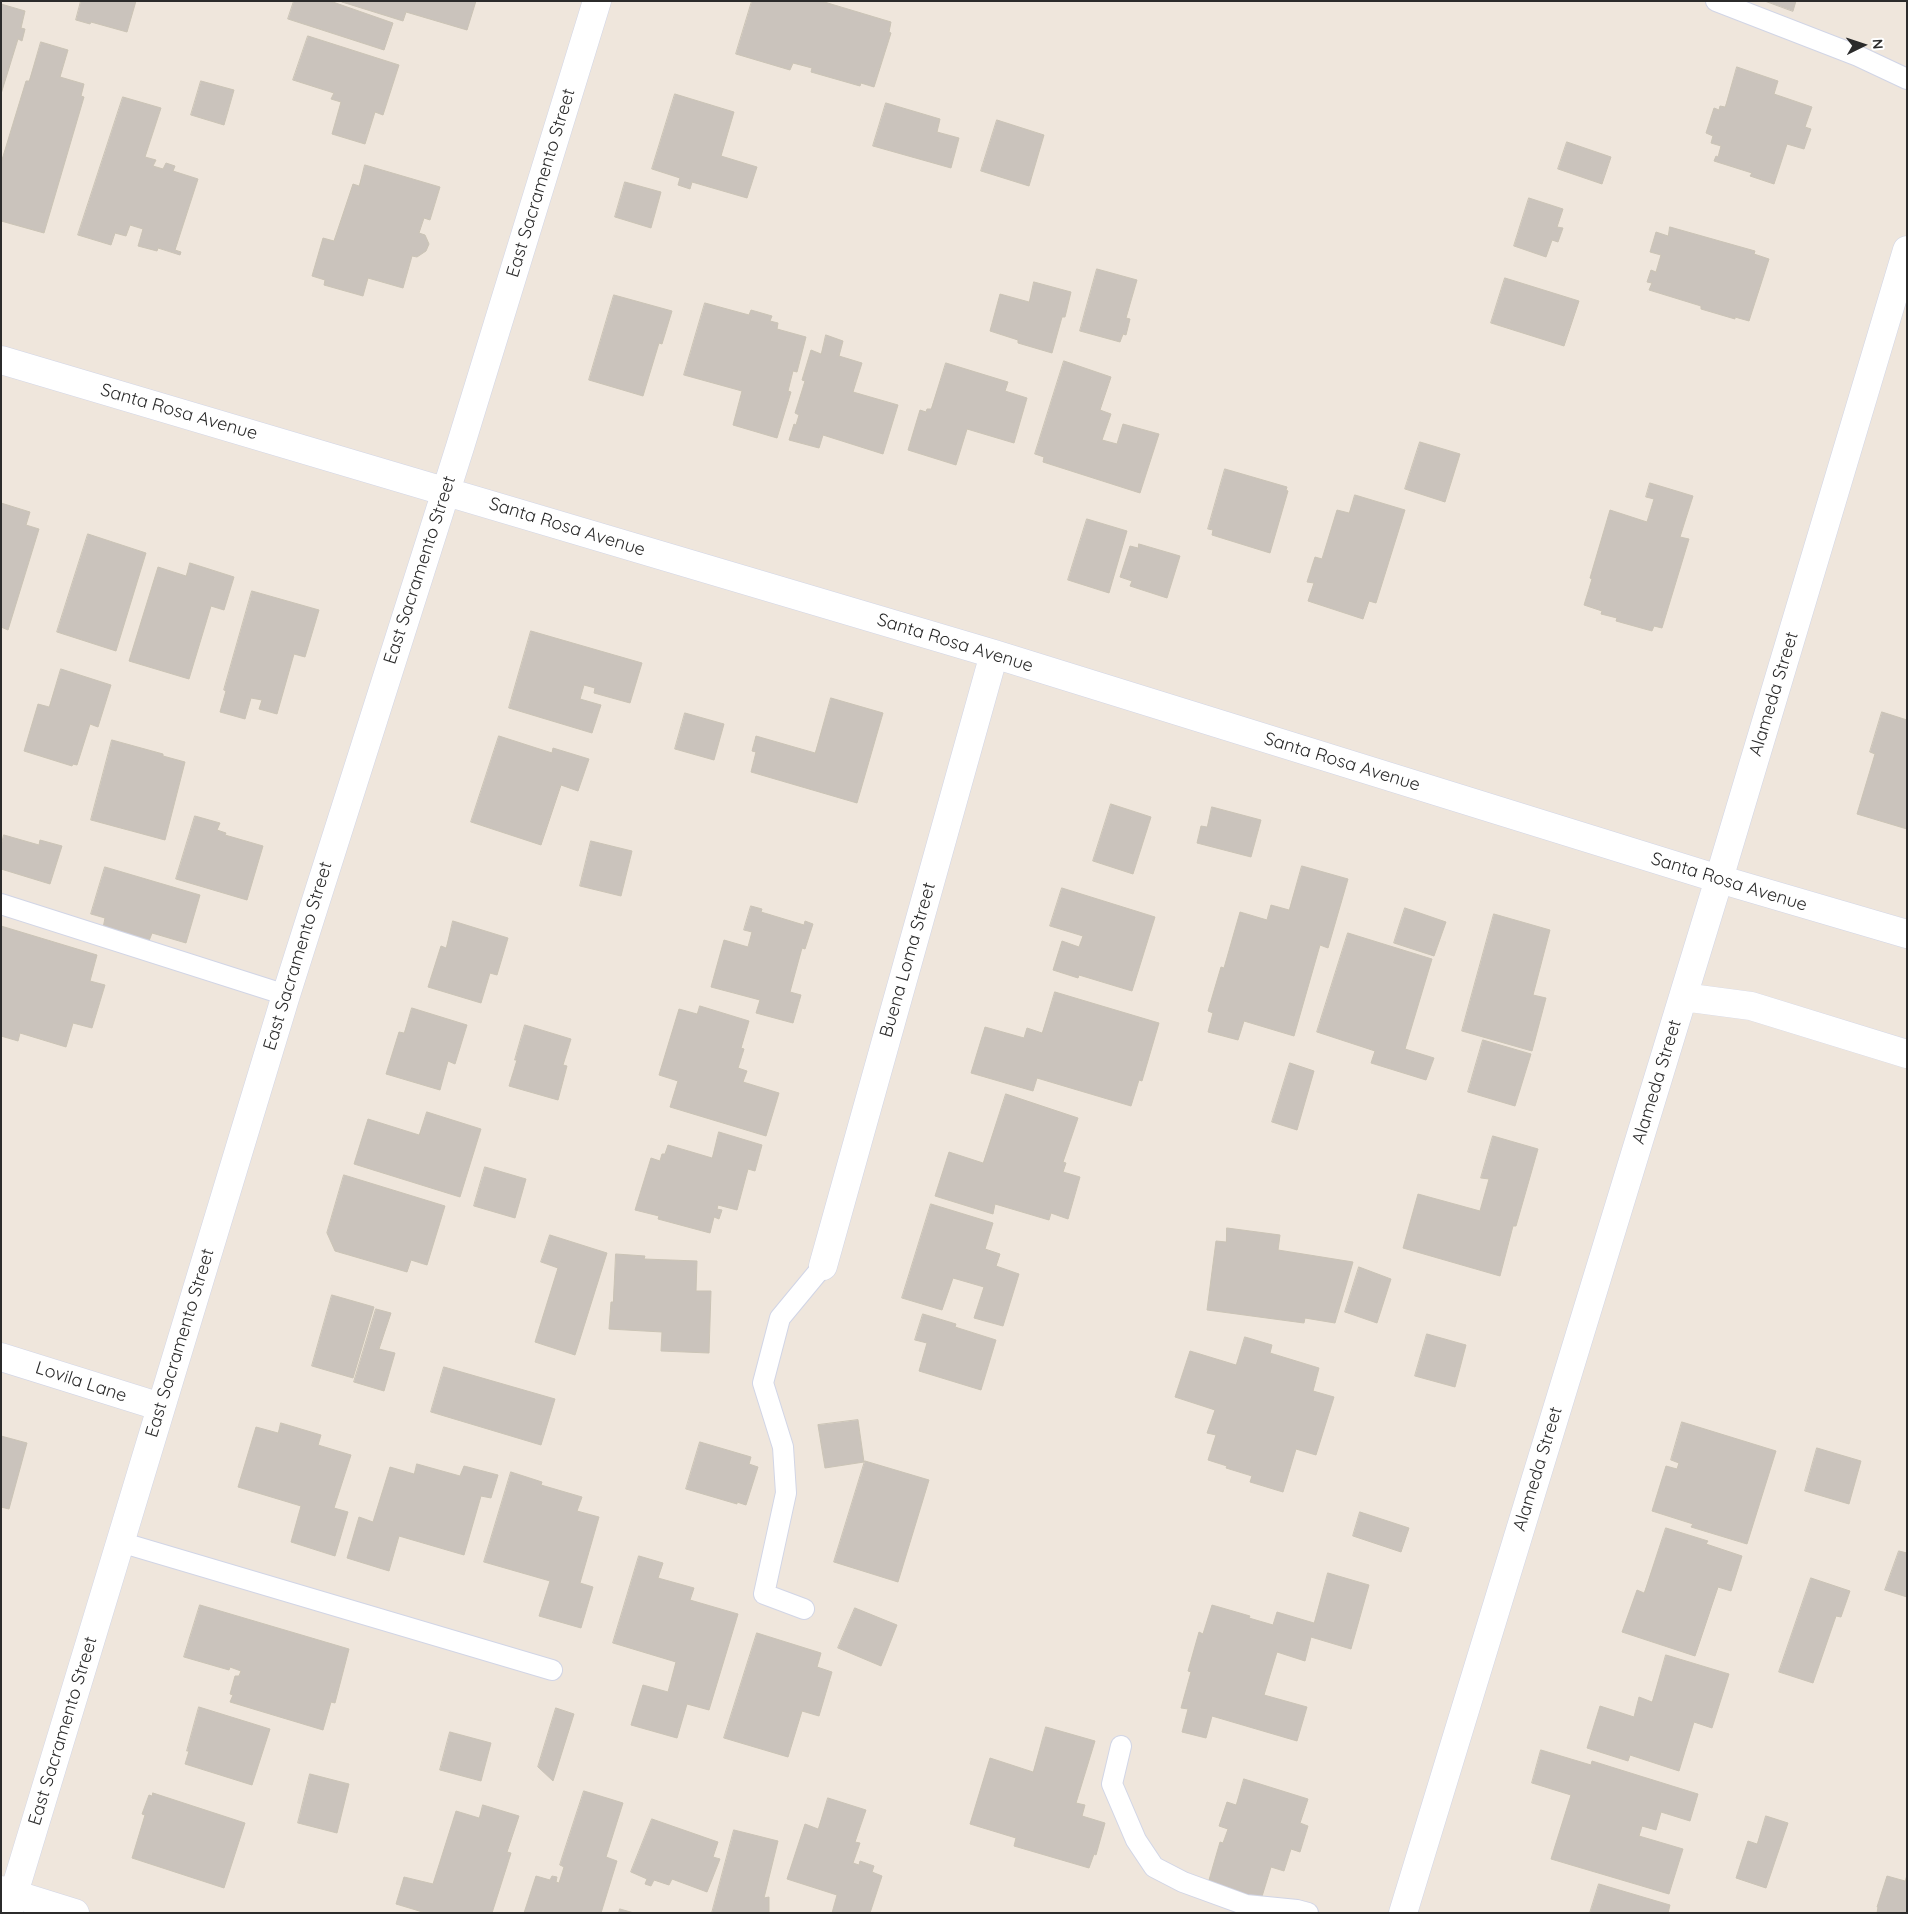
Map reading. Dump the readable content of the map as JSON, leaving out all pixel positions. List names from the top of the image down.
{
  "streets": {
    "street": [
      "East Sacramento Street",
      "Santa Rosa Avenue",
      "Alameda Street",
      "Buena Loma Street",
      "Lovila Lane"
    ]
  },
  "crossings": [
    ["East Sacramento Street", "Santa Rosa Avenue"],
    ["East Sacramento Street", "Lovila Lane"],
    ["Santa Rosa Avenue", "Alameda Street"],
    ["Santa Rosa Avenue", "Buena Loma Street"]
  ],
  "north": "right"
}
